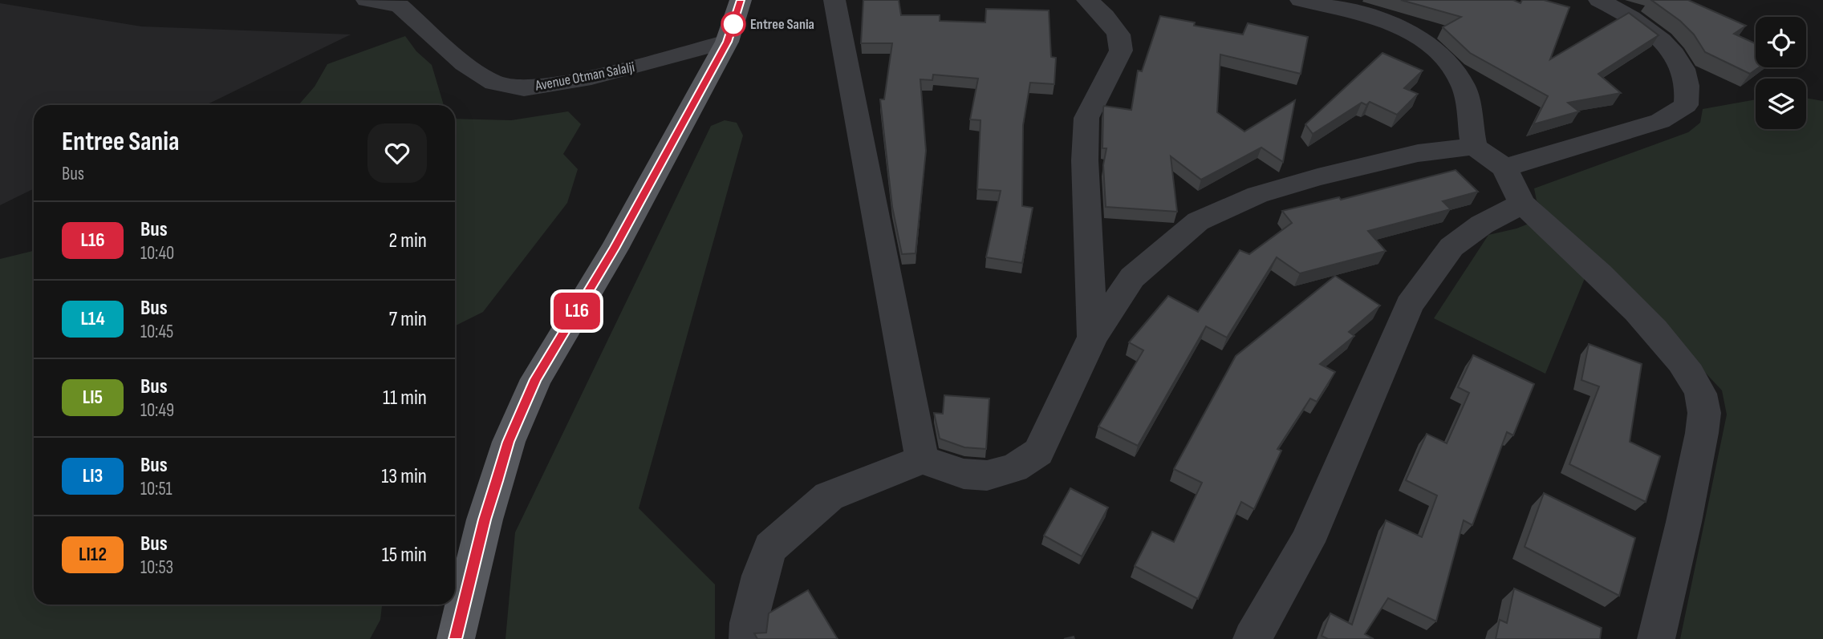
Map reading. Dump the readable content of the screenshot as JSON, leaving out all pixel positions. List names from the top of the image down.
{
  "streets": {
    "street": ["Avenue Otman Salalji"]
  },
  "places": ["Entree Sania"],
  "lines": ["bus line L16"],
  "page": {
    "on_map": "L16",
    "heading": ["Entree Sania", "Bus"],
    "list": [
      {
        "mark": "L16",
        "name": "Bus",
        "note": "10:40",
        "value": "2 min"
      },
      {
        "mark": "L14",
        "name": "Bus",
        "note": "10:45",
        "value": "7 min"
      },
      {
        "mark": "LI5",
        "name": "Bus",
        "note": "10:49",
        "value": "11 min"
      },
      {
        "mark": "LI3",
        "name": "Bus",
        "note": "10:51",
        "value": "13 min"
      },
      {
        "mark": "LI12",
        "name": "Bus",
        "note": "10:53",
        "value": "15 min"
      }
    ]
  }
}
